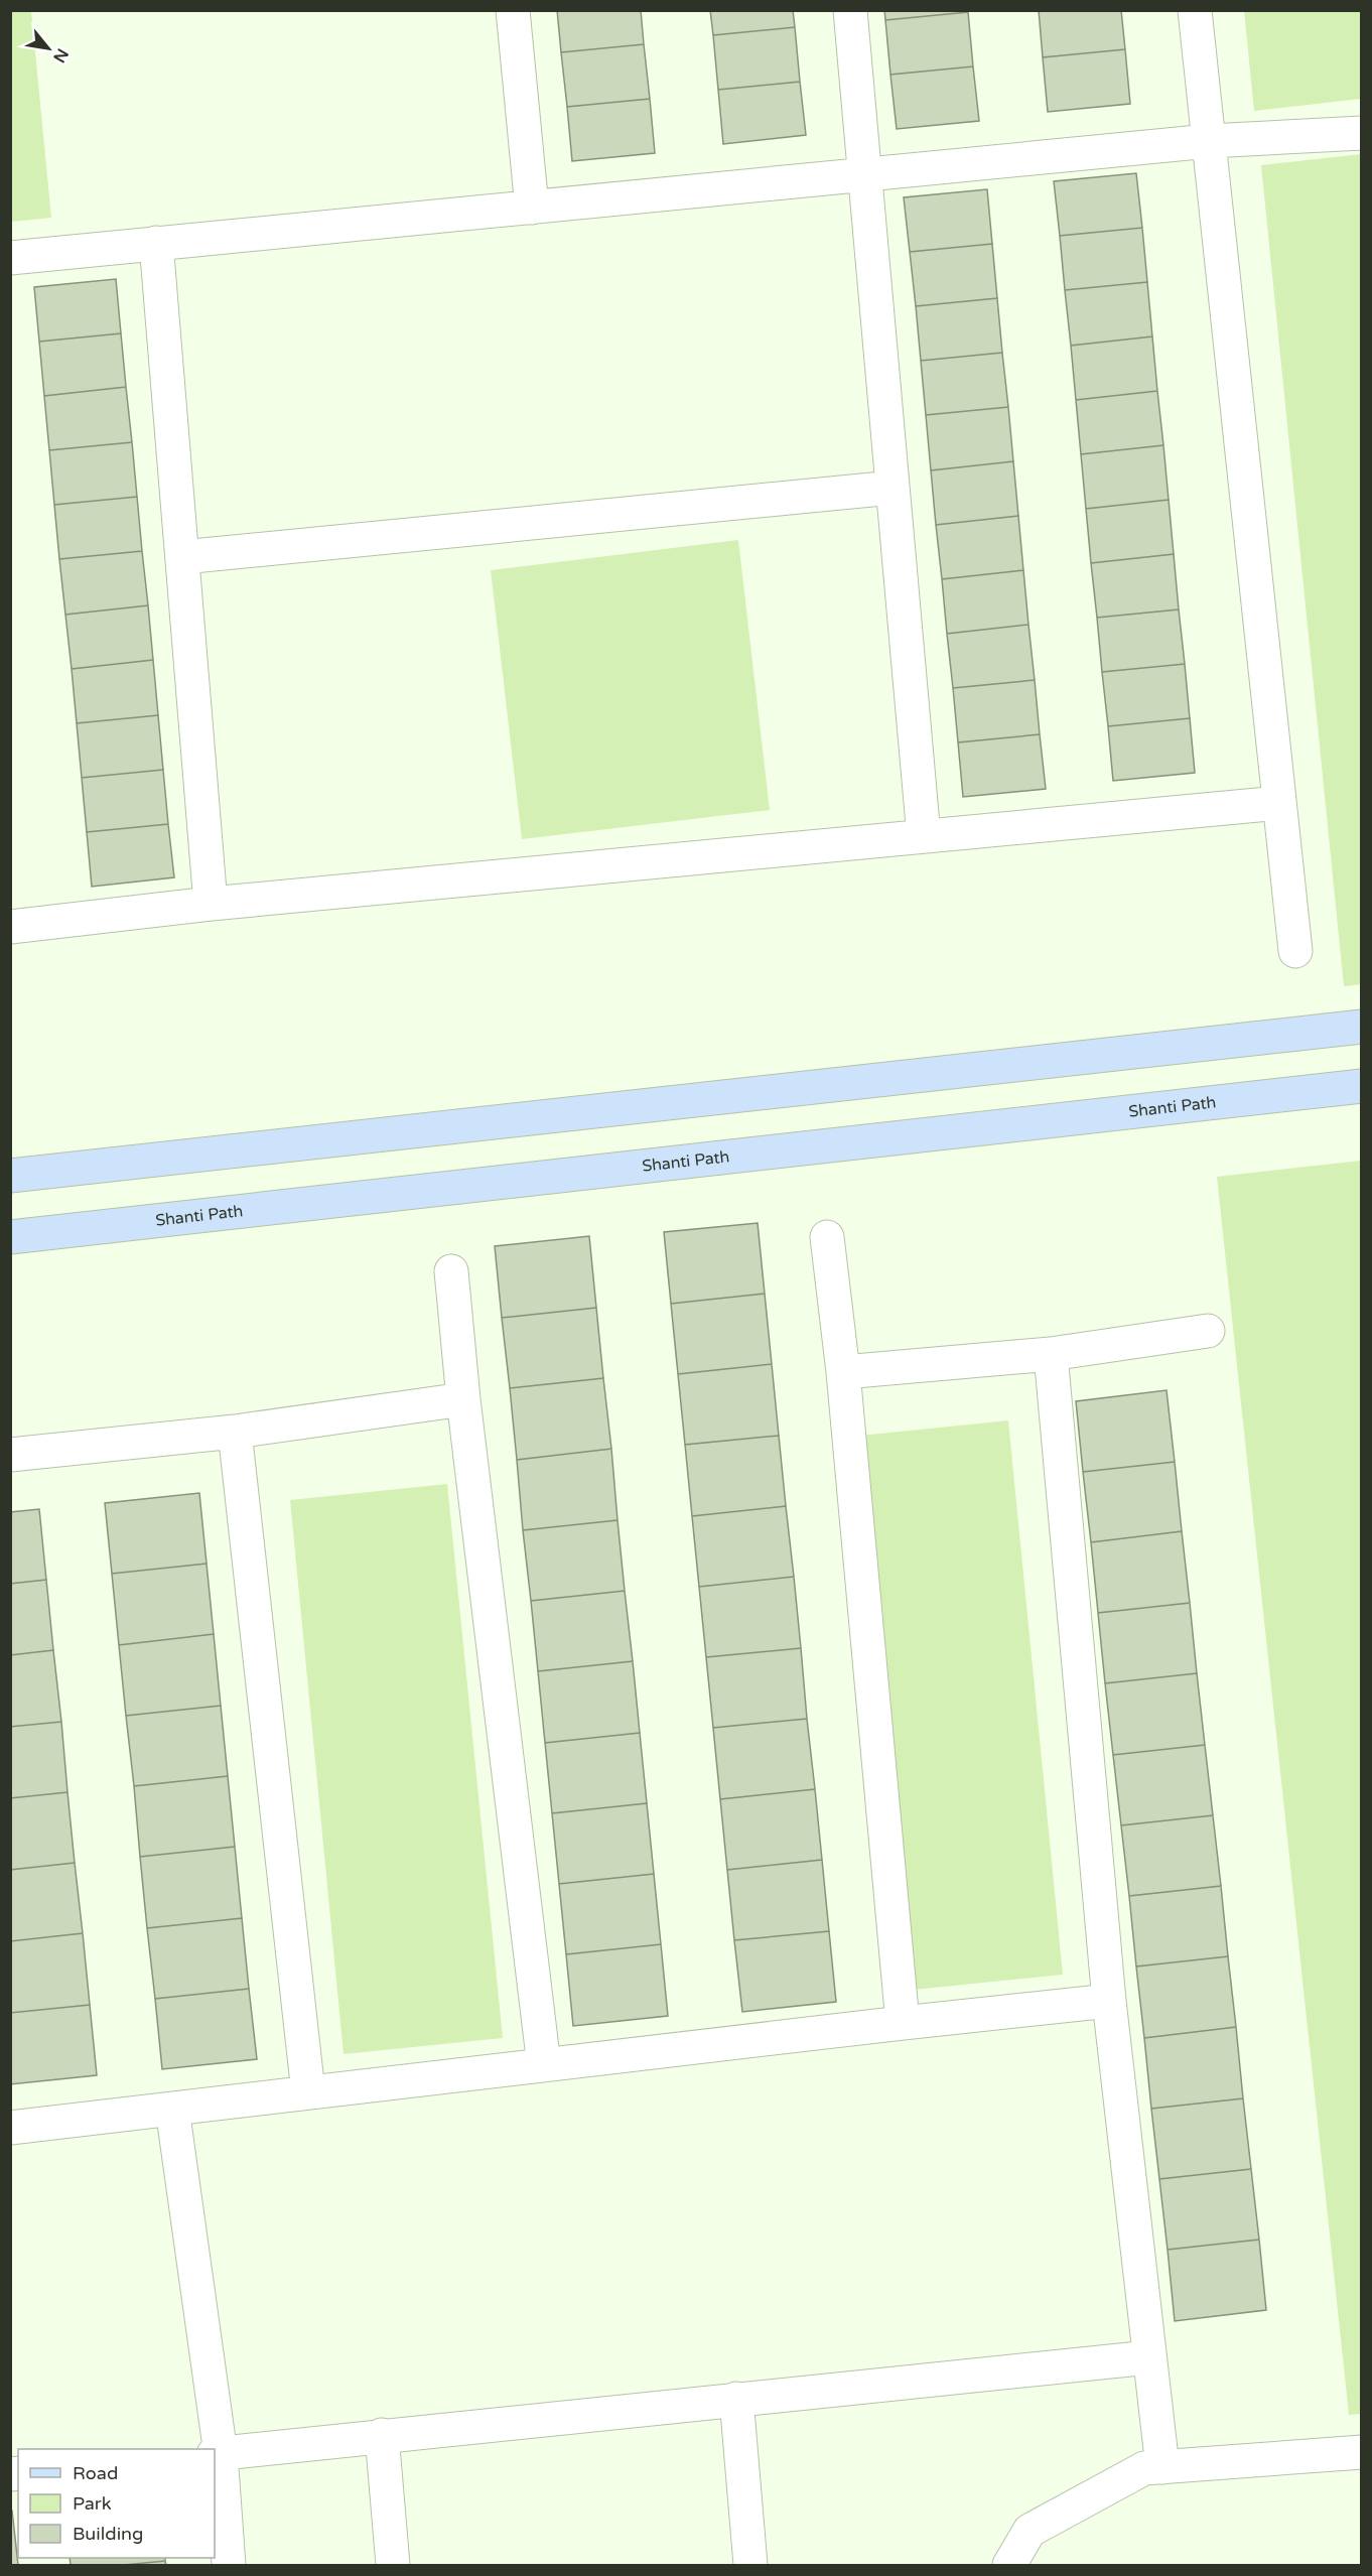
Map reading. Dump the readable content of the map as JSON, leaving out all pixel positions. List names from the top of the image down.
{
  "streets": {
    "main road": ["Shanti Path"]
  },
  "legend": ["Road", "Park", "Building"],
  "north": "bottom right"
}
